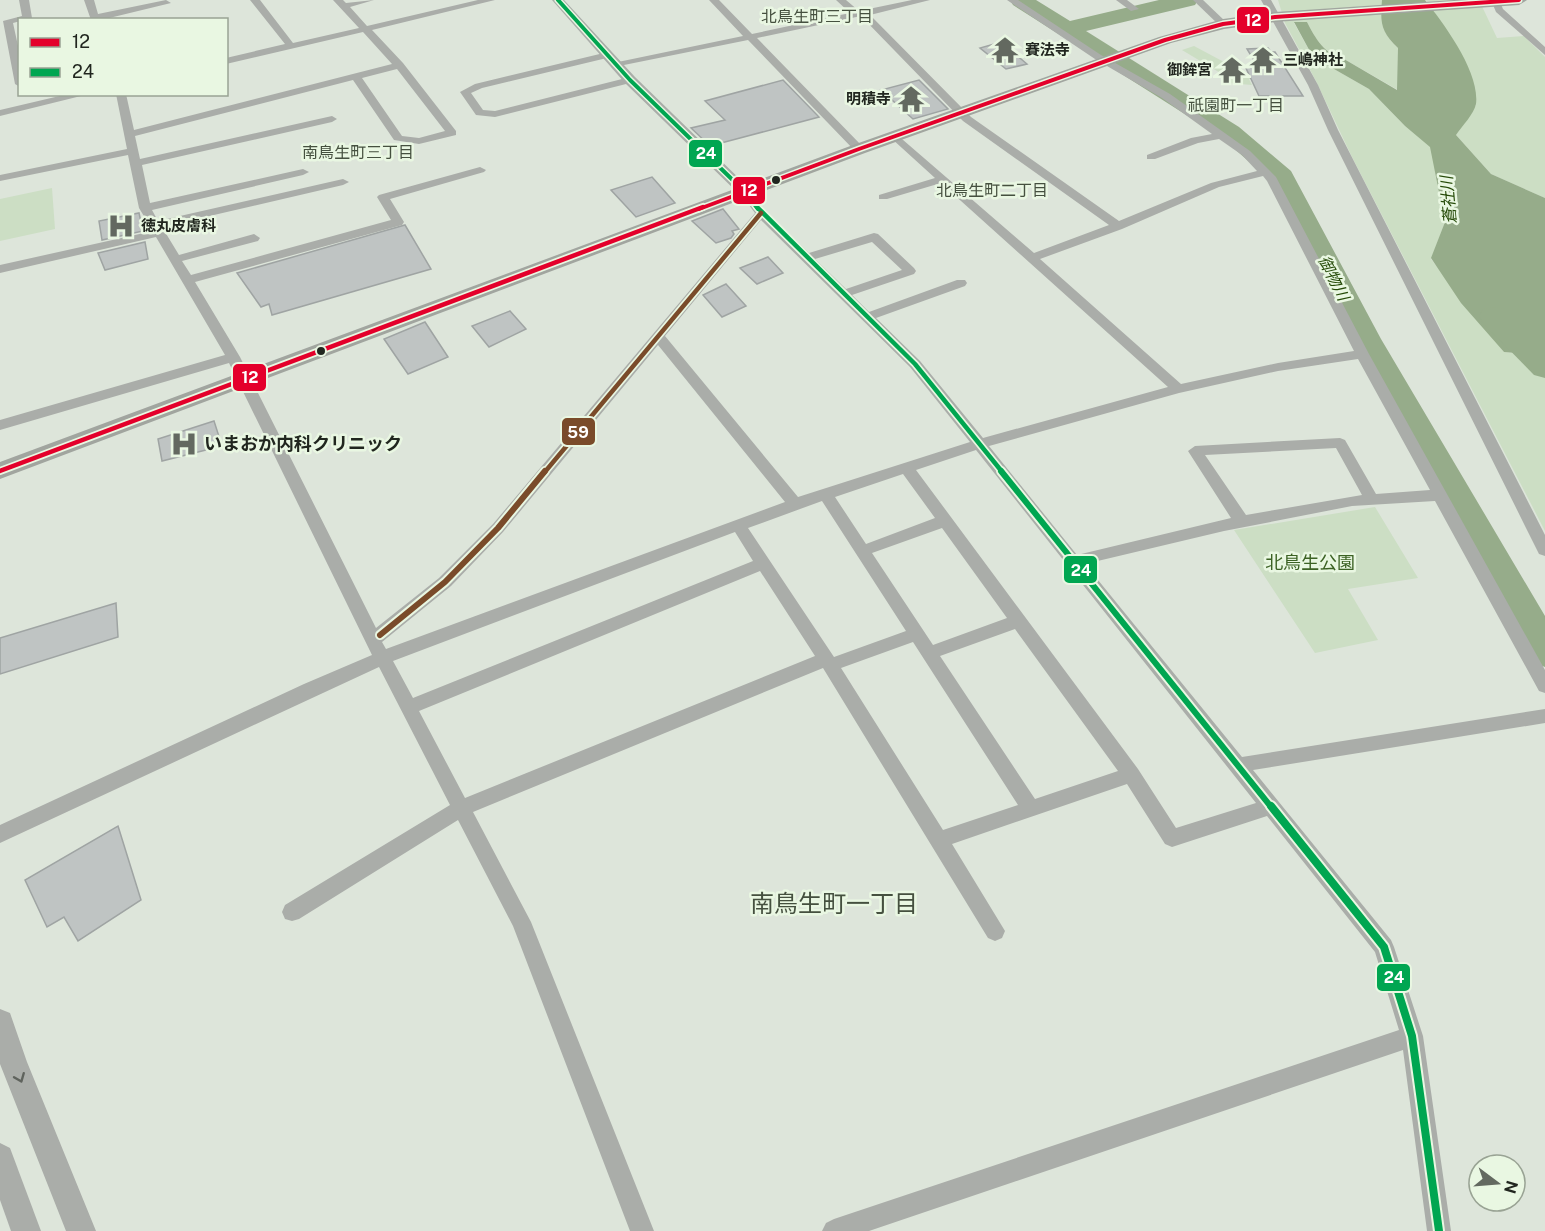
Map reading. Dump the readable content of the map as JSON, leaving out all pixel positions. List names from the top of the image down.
{
  "districts": [
    "北鳥生町三丁目",
    "祇園町一丁目",
    "南鳥生町三丁目",
    "北鳥生町二丁目",
    "南鳥生町一丁目"
  ],
  "water": ["蒼社川", "御物川"],
  "parks": ["北鳥生公園"],
  "places": {
    "temple": [
      "賽法寺",
      "三嶋神社",
      "御鉾宮",
      "明積寺"
    ],
    "hospital": ["徳丸皮膚科", "いまおか内科クリニック"]
  },
  "lines": ["transit line 12", "transit line 24", "transit line 59"],
  "legend": ["12", "24"],
  "north": "right"
}
